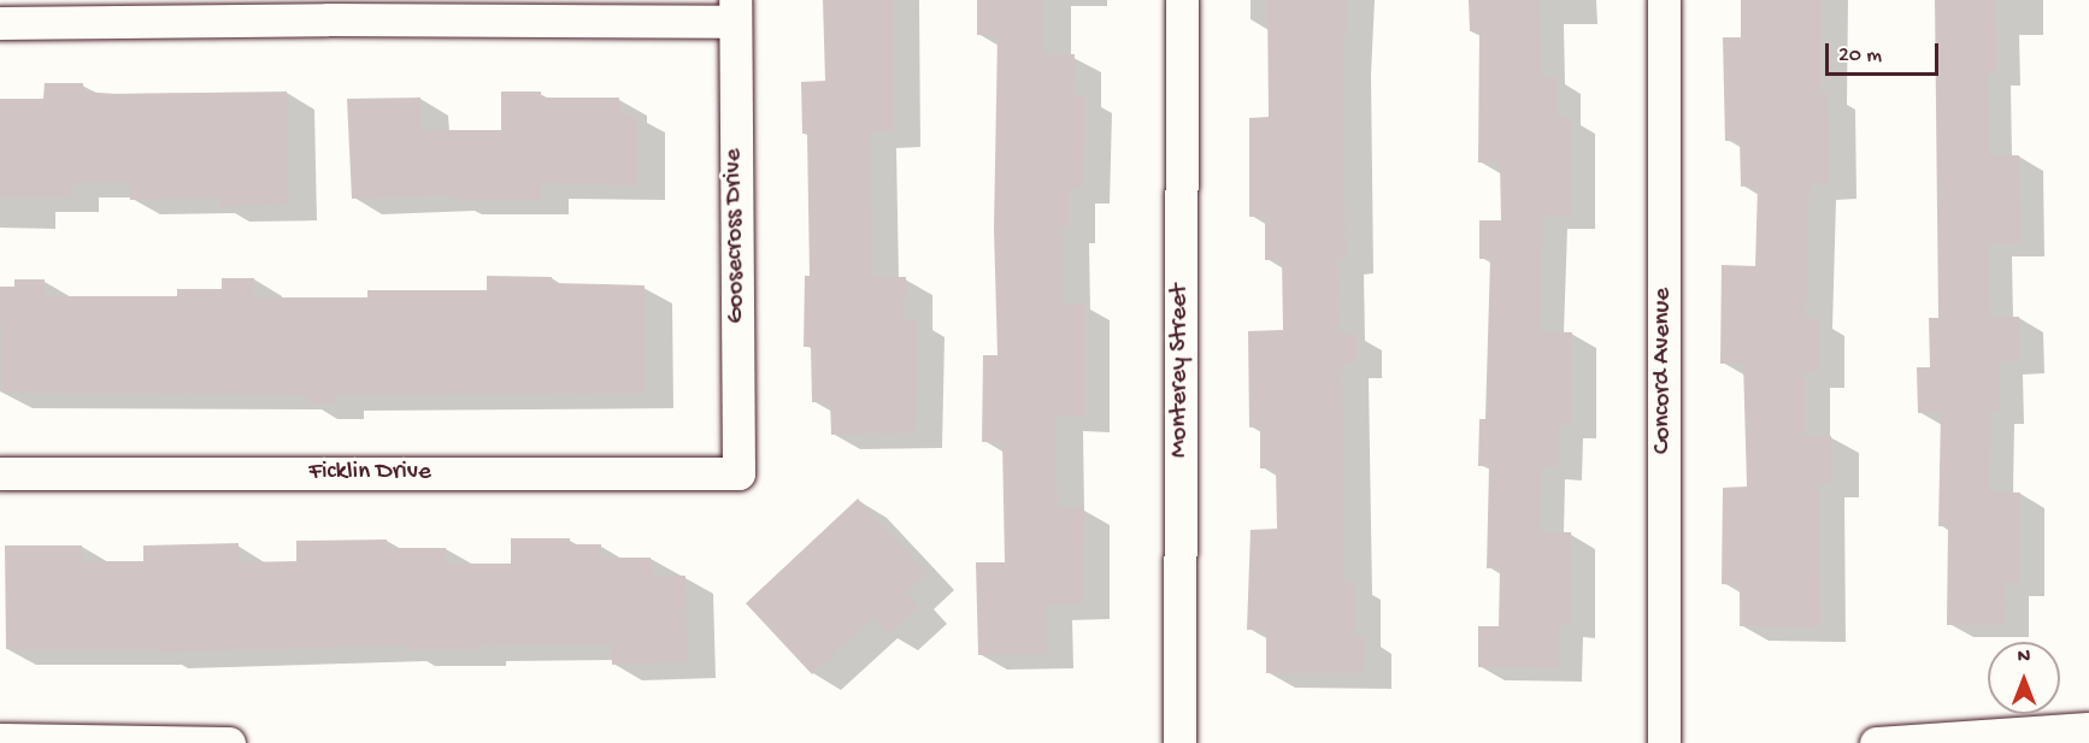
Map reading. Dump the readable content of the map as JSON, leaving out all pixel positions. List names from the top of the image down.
{
  "streets": {
    "street": [
      "Goosecross Drive",
      "Monterey Street",
      "Concord Avenue",
      "Ficklin Drive"
    ]
  },
  "crossings": [
    ["Goosecross Drive", "Ficklin Drive"]
  ],
  "scale_bar": "20 m",
  "north": "top"
}
